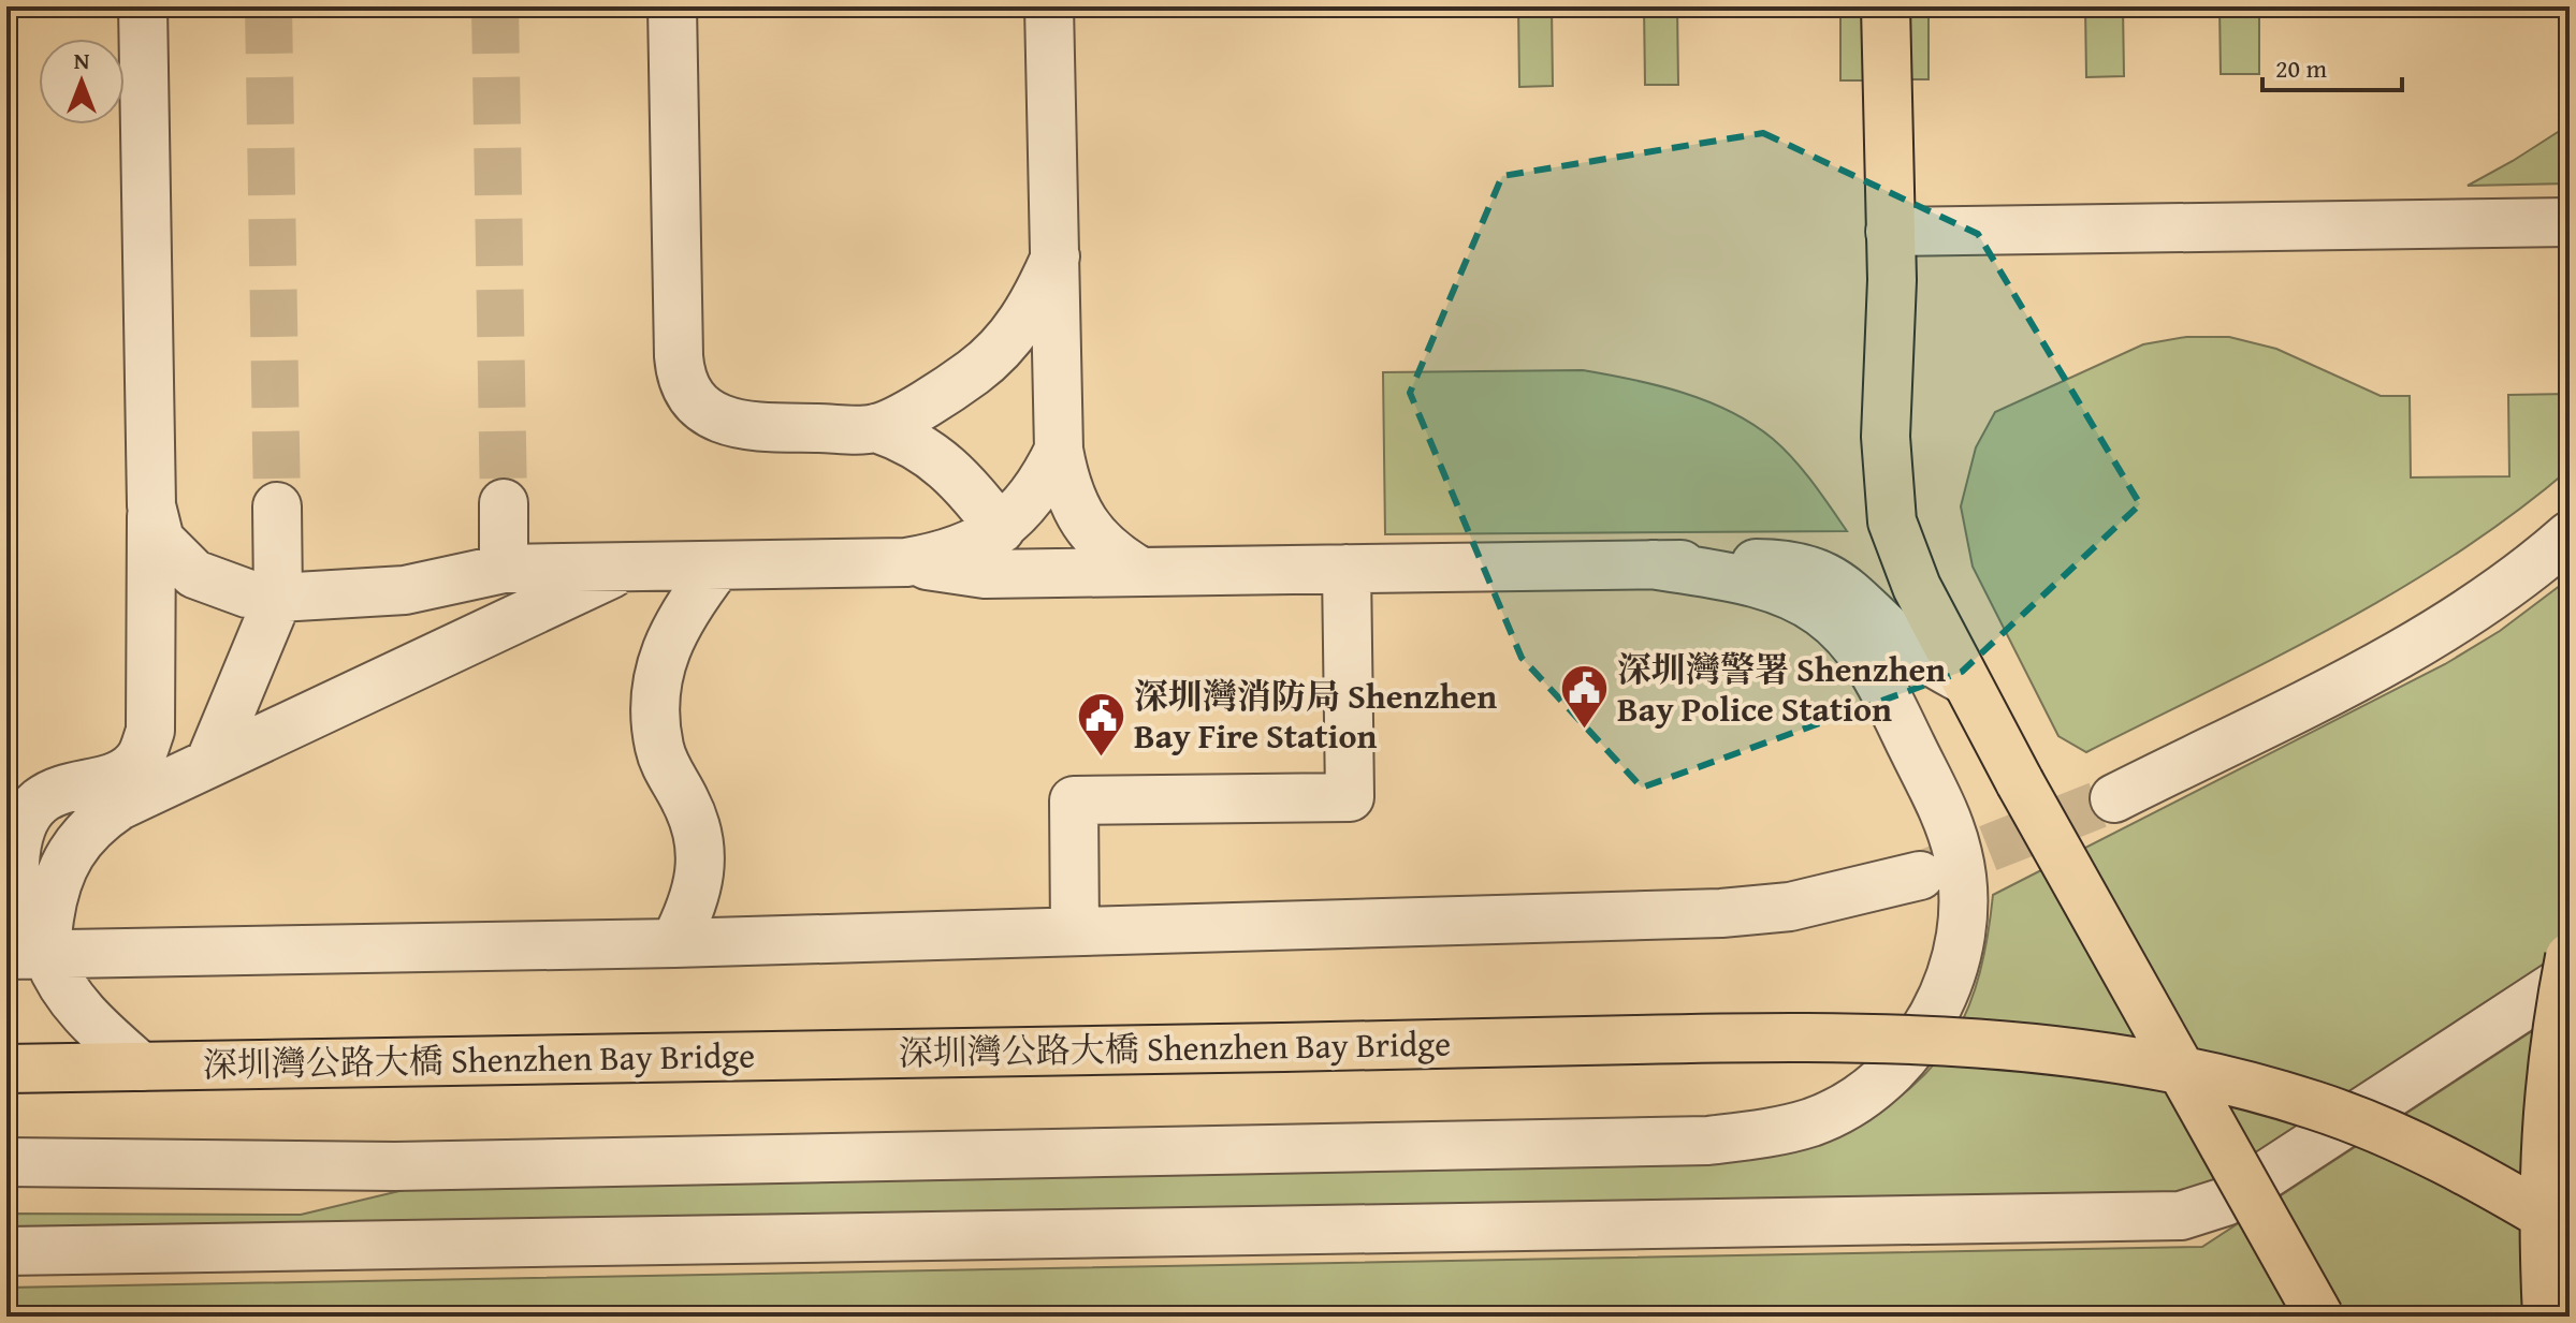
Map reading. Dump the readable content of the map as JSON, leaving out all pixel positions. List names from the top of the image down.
{
  "streets": {
    "highway": ["深圳灣公路大橋 Shenzhen Bay Bridge"]
  },
  "places": {
    "public building": ["深圳灣警署 Shenzhen Bay Police Station", "深圳灣消防局 Shenzhen Bay Fire Station"]
  },
  "scale_bar": "20 m",
  "north": "top"
}
